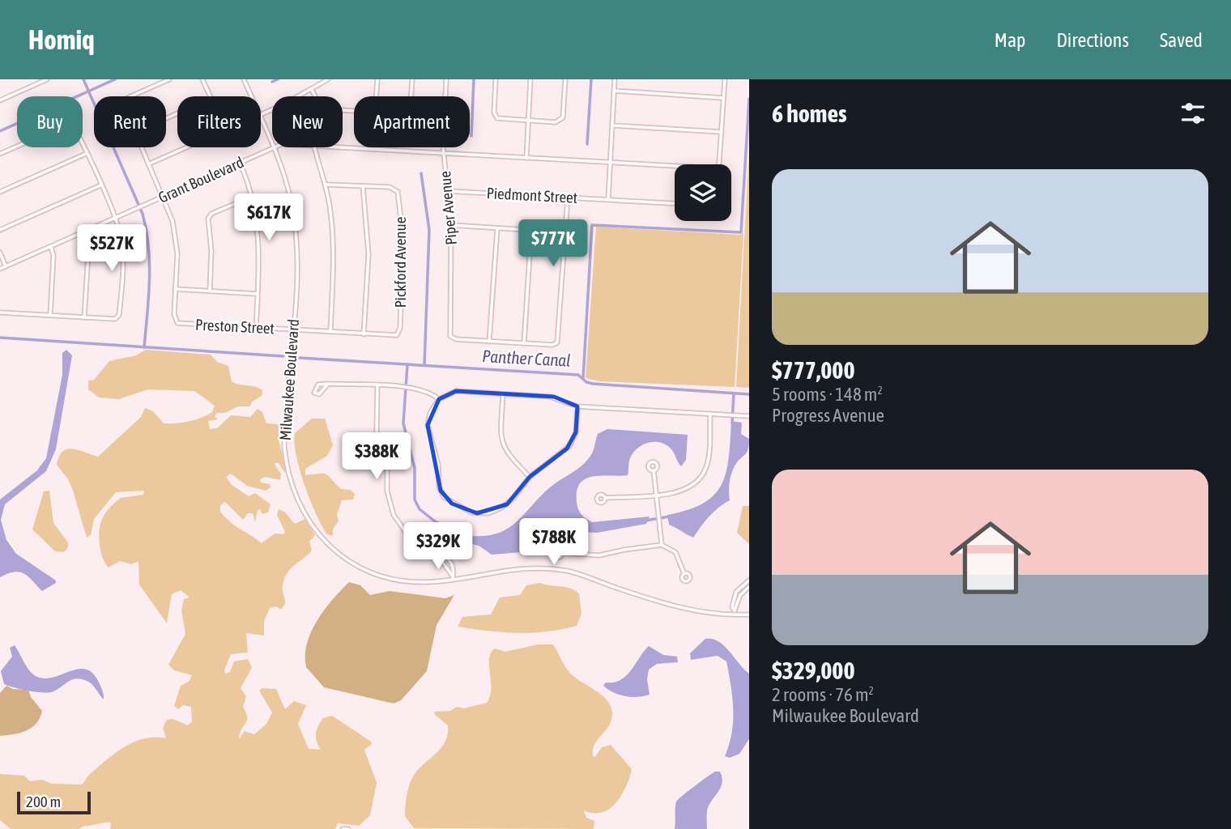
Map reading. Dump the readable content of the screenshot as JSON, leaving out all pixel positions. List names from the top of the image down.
{
  "streets": {
    "street": [
      "Grant Boulevard",
      "Piedmont Street",
      "Piper Avenue",
      "Pickford Avenue",
      "Preston Street",
      "Milwaukee Boulevard"
    ]
  },
  "crossings": [
    ["Grant Boulevard", "Piper Avenue"],
    ["Grant Boulevard", "Milwaukee Boulevard"],
    ["Piedmont Street", "Piper Avenue"],
    ["Pickford Avenue", "Preston Street"],
    ["Preston Street", "Milwaukee Boulevard"]
  ],
  "water": ["Panther Canal"],
  "scale_bar": "200 m",
  "page": {
    "header": "Homiq",
    "nav": ["Map", "Directions", "Saved"],
    "heading": "6 homes",
    "chip": [
      "Buy",
      "Rent",
      "Filters",
      "New",
      "Apartment"
    ],
    "list": [
      {
        "name": "$777,000",
        "note": "5 rooms · 148 m² · Progress Avenue"
      },
      {
        "name": "$329,000",
        "note": "2 rooms · 76 m² · Milwaukee Boulevard"
      }
    ],
    "price": [
      "$617K",
      "$777K",
      "$527K",
      "$388K",
      "$788K",
      "$329K"
    ],
    "scale": "200 m"
  }
}
